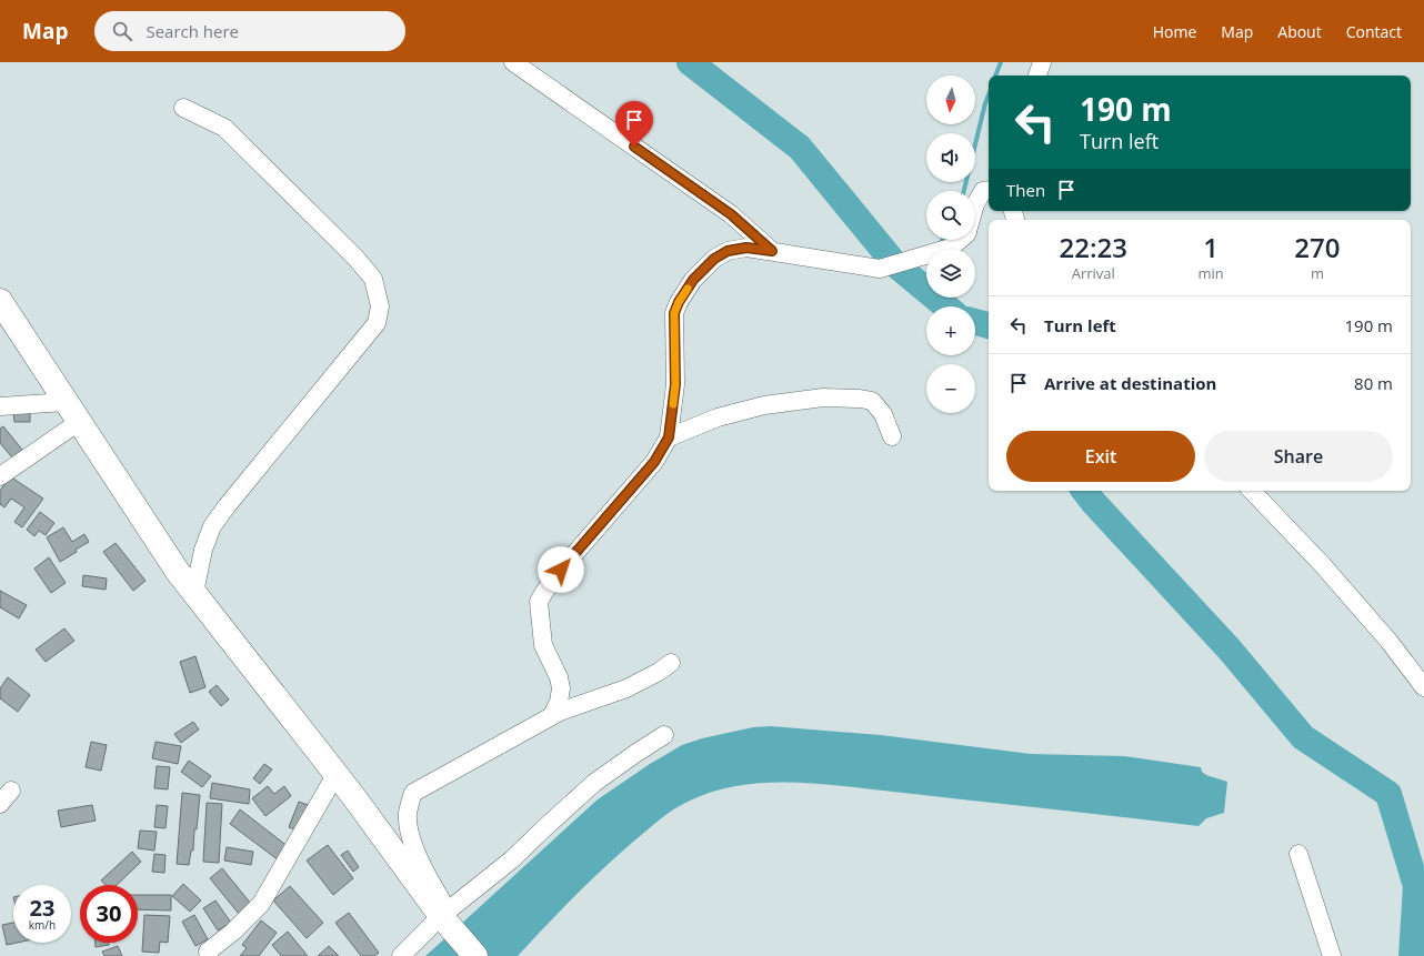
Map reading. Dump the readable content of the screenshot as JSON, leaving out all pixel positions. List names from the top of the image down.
{
  "north": "bottom",
  "page": {
    "header": "Map",
    "search": "Search here",
    "nav": [
      "Home",
      "Map",
      "About",
      "Contact"
    ],
    "map_buttons": ["+", "−"],
    "turn": ["190 m", "Turn left"],
    "then": "Then",
    "eta": [
      "22:23",
      "Arrival",
      "1",
      "min",
      "270",
      "m"
    ],
    "list": [
      {
        "name": "Turn left",
        "value": "190 m"
      },
      {
        "name": "Arrive at destination",
        "value": "80 m"
      }
    ],
    "buttons": ["Exit", "Share"],
    "speed": "23 km/h",
    "limit": "30"
  }
}
